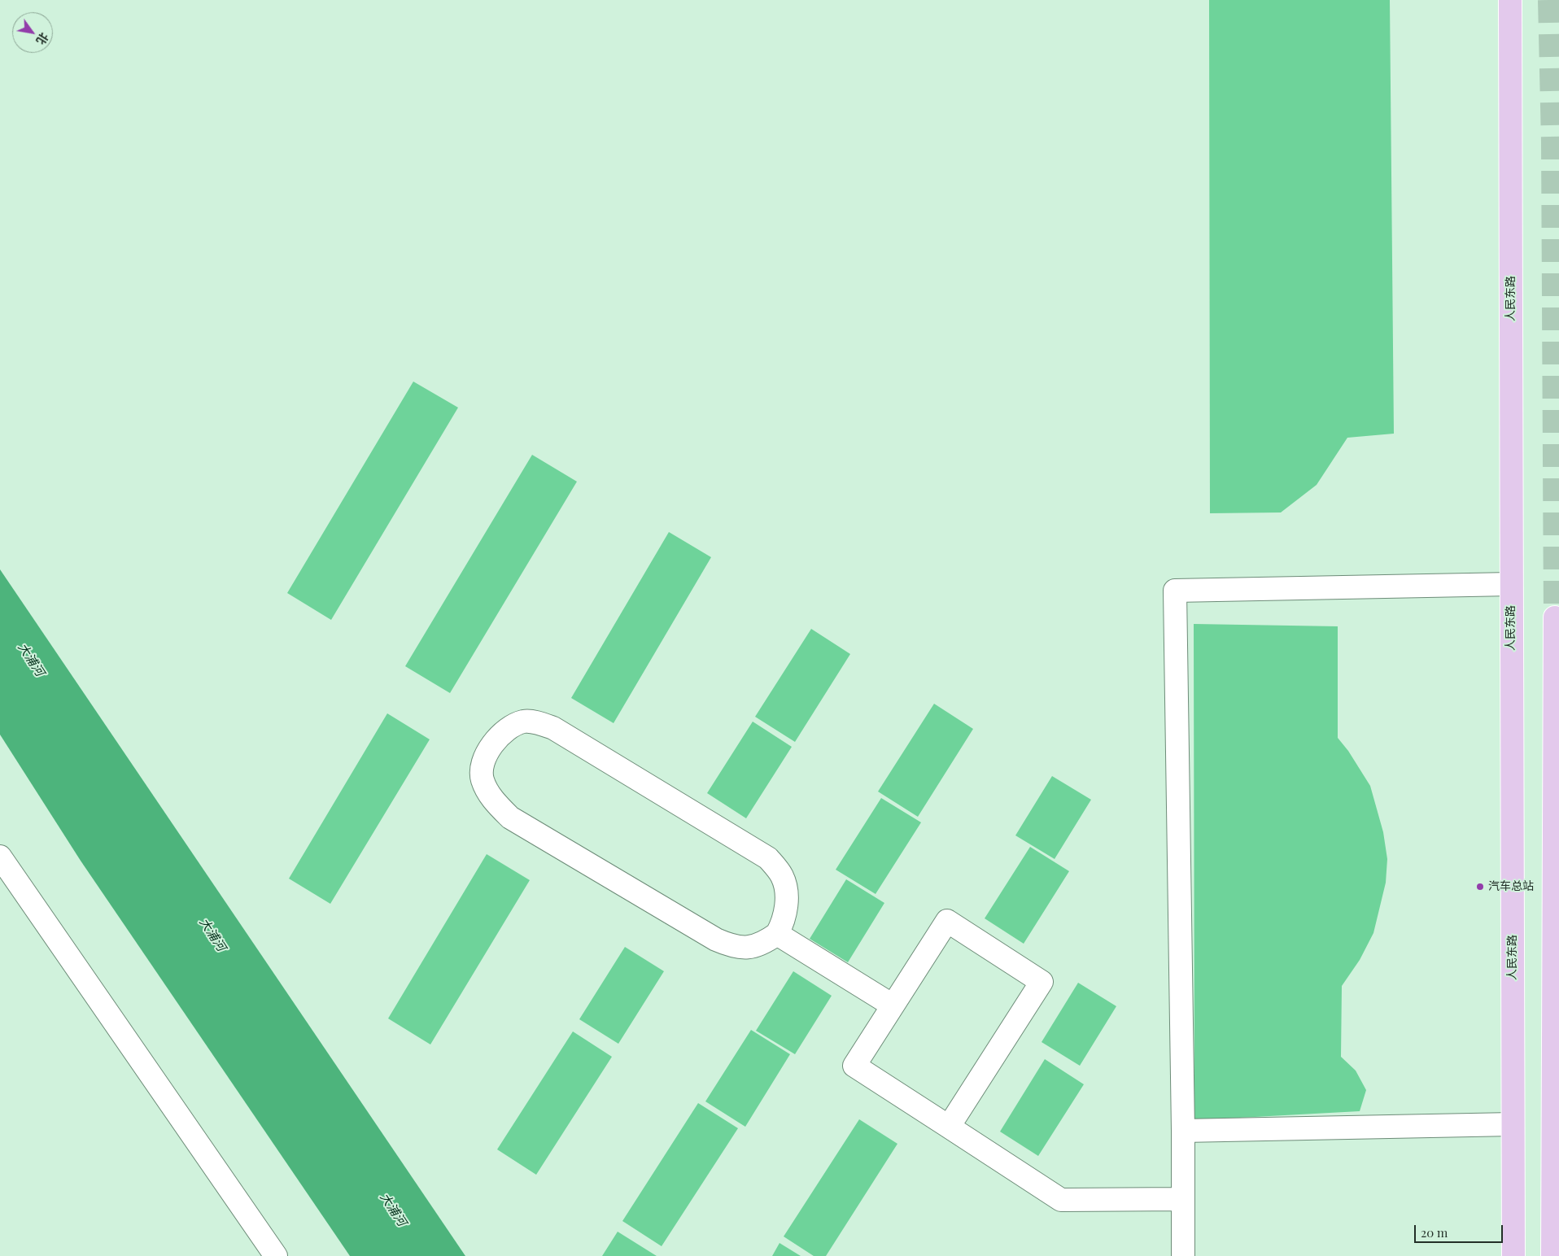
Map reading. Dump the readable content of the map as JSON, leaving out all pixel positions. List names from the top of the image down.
{
  "streets": {
    "main road": ["人民东路"]
  },
  "water": ["大浦河"],
  "places": ["汽车总站"],
  "scale_bar": "20 m",
  "north": "bottom right"
}
